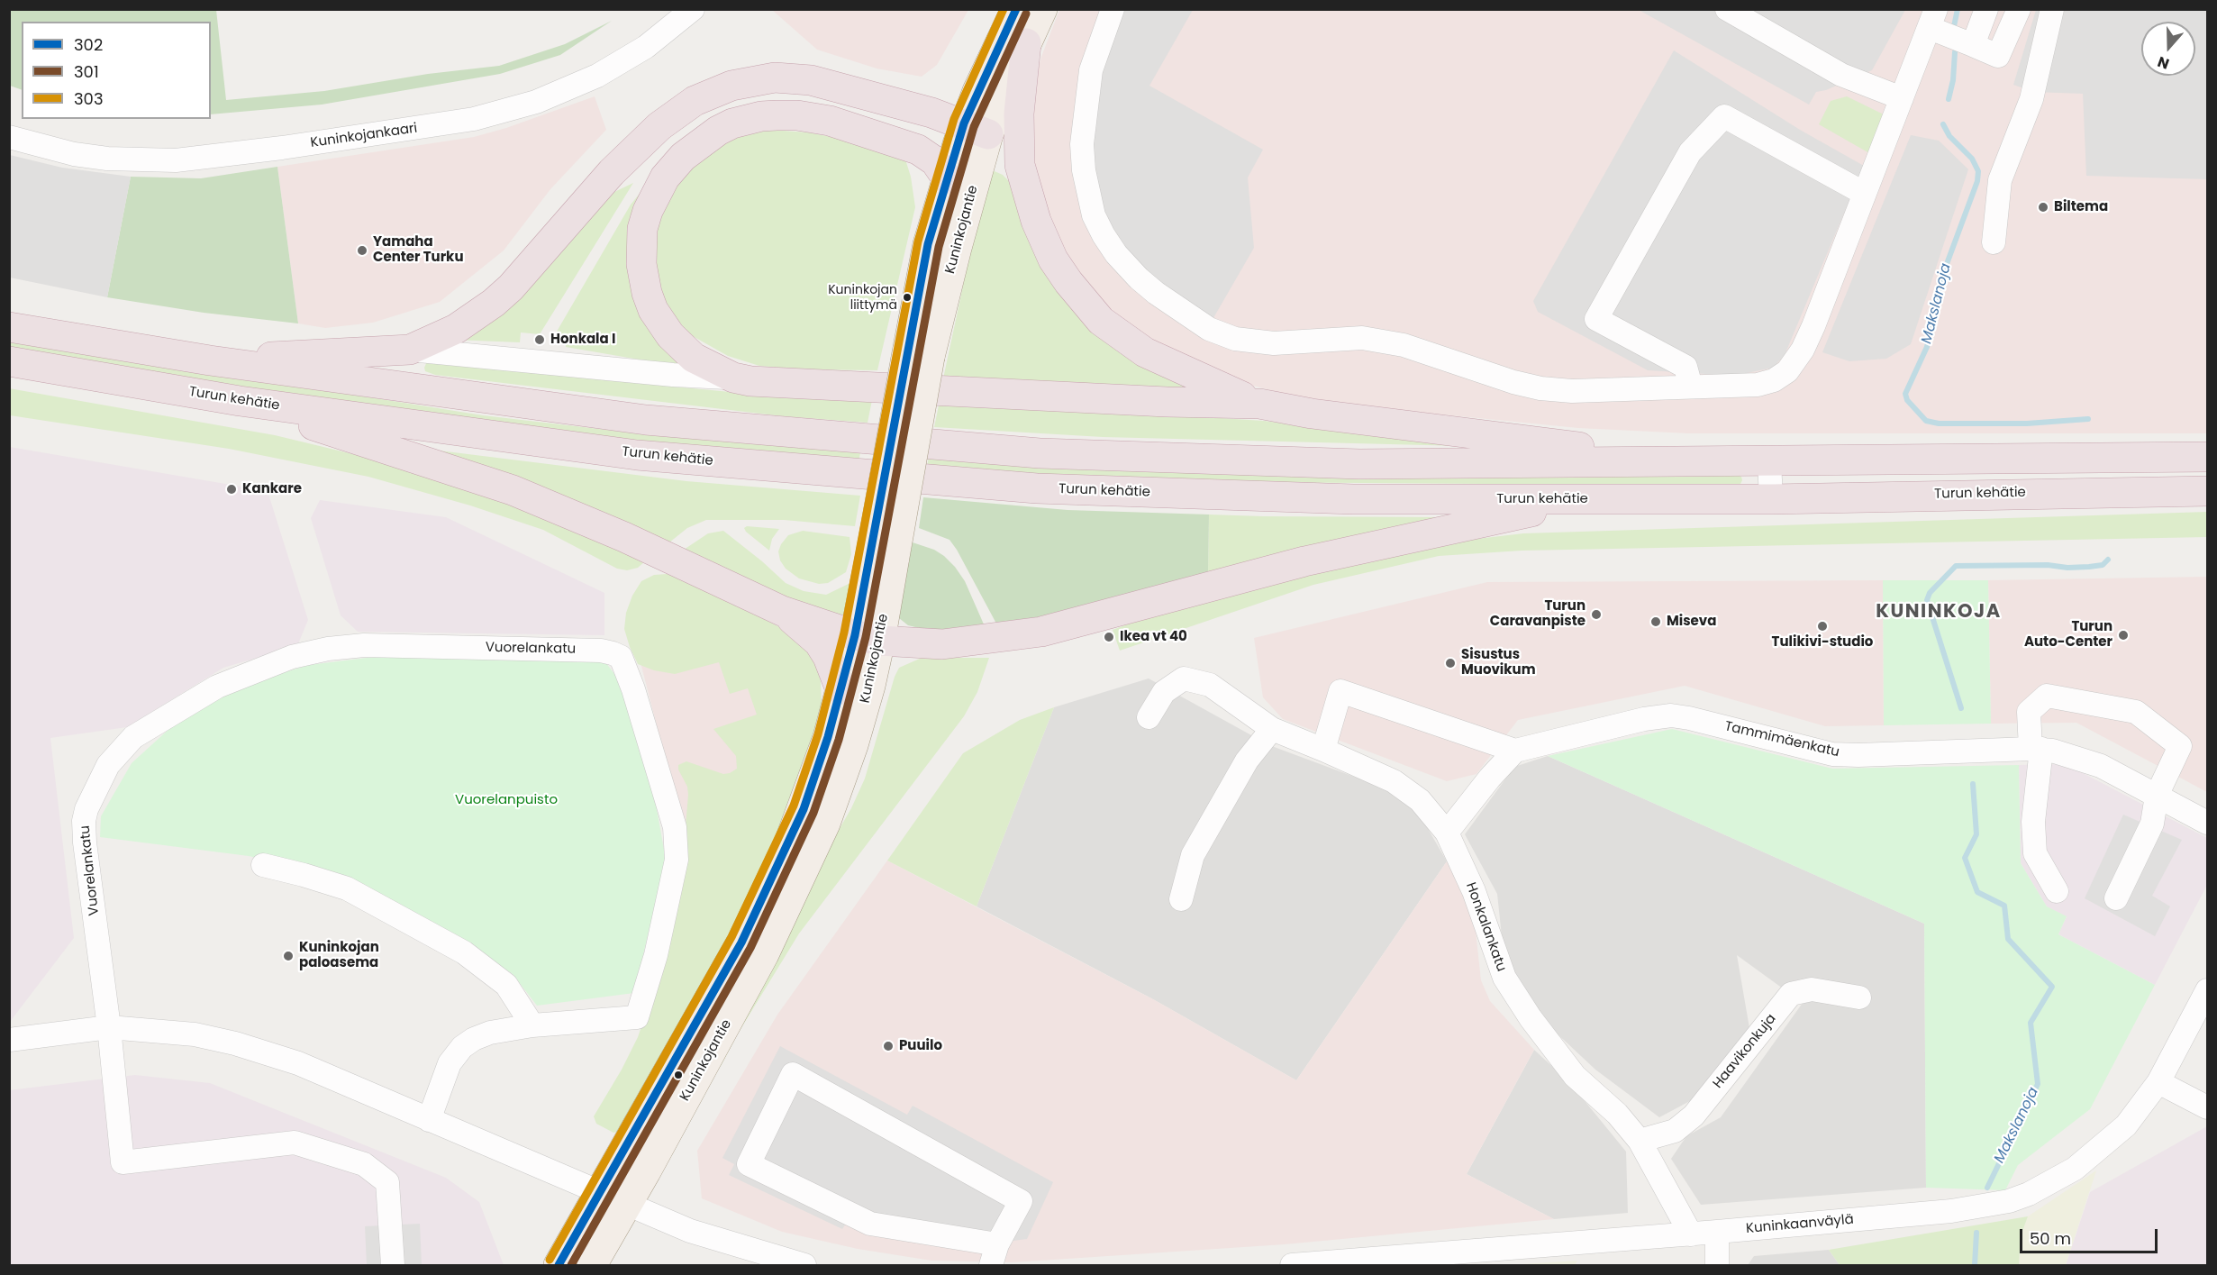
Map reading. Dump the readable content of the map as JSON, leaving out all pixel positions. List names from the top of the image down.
{
  "streets": {
    "highway": ["Turun kehätie"],
    "main road": ["Kuninkojantie"],
    "street": [
      "Kuninkojankaari",
      "Vuorelankatu",
      "Tammimäenkatu",
      "Honkalankatu",
      "Haavikonkuja",
      "Kuninkaanväylä"
    ]
  },
  "crossings": [
    ["Honkalankatu", "Haavikonkuja"],
    ["Honkalankatu", "Kuninkaanväylä"]
  ],
  "districts": ["KUNINKOJA"],
  "water": ["Makslanoja"],
  "parks": ["Vuorelanpuisto"],
  "places": [
    "Biltema",
    "Yamaha Center Turku",
    "Kuninkojan liittymä",
    "Honkala I",
    "Kankare",
    "Turun Caravanpiste",
    "Miseva",
    "Tulikivi-studio",
    "Turun Auto-Center",
    "Ikea vt 40",
    "Sisustus Muovikum",
    "Kuninkojan paloasema",
    "Puuilo"
  ],
  "lines": ["transit line 302", "transit line 303", "transit line 301"],
  "legend": ["302", "301", "303"],
  "scale_bar": "50 m",
  "north": "bottom"
}
